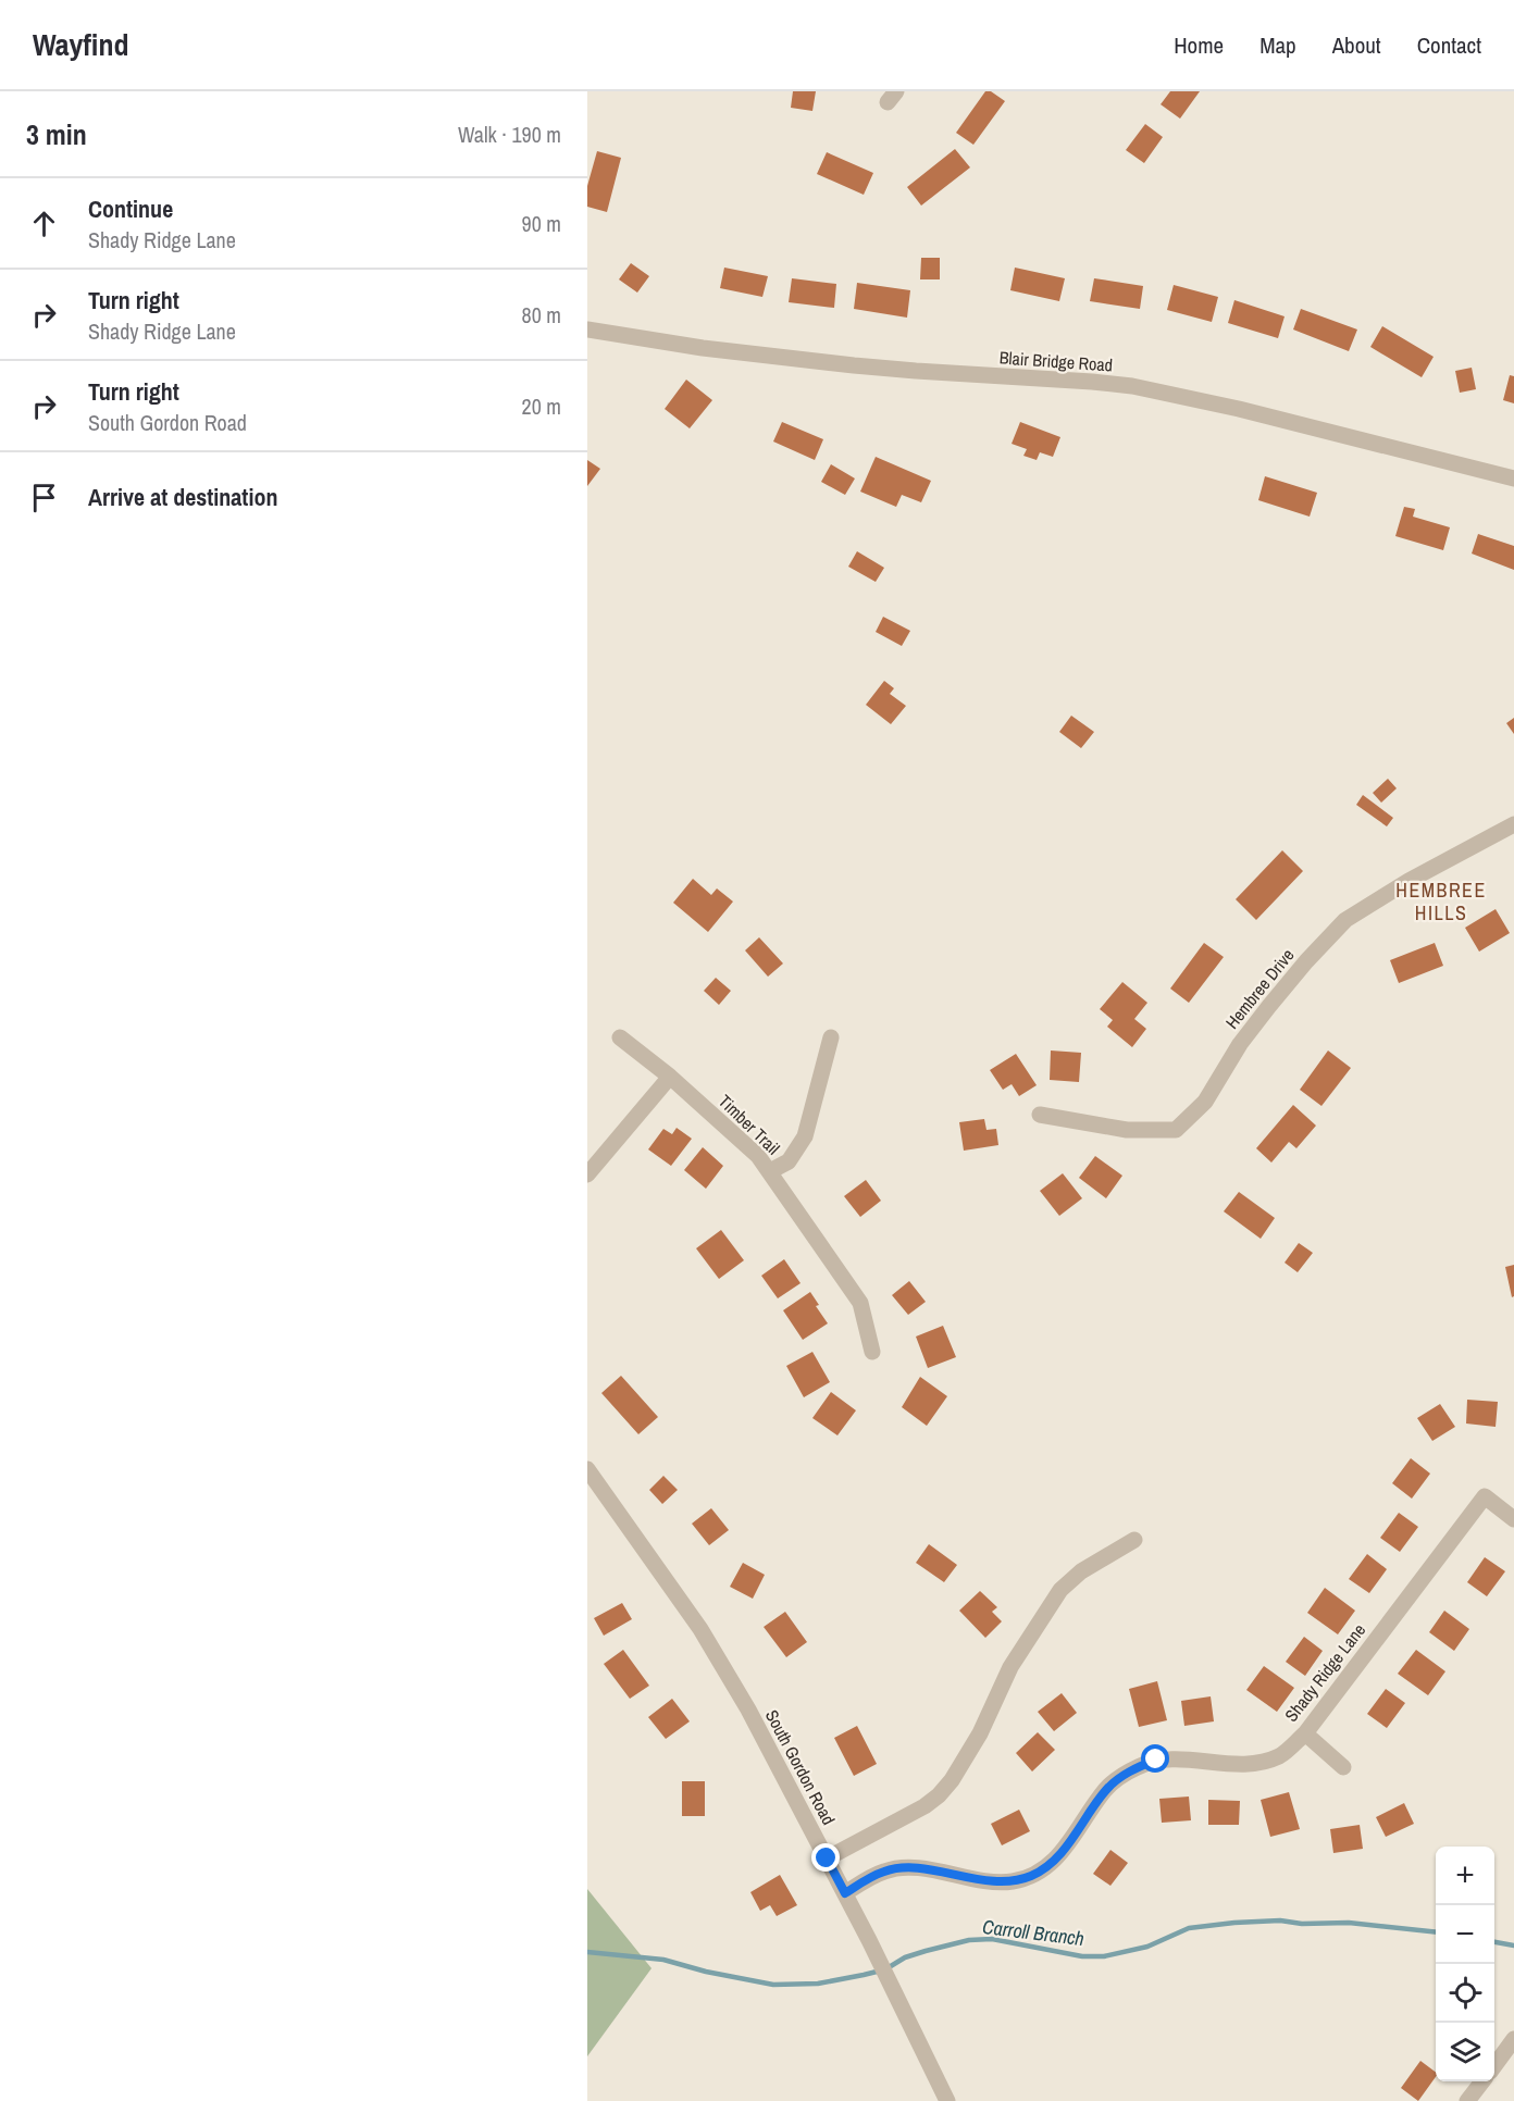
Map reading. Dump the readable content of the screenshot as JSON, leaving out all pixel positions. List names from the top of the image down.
{
  "streets": {
    "street": [
      "Blair Bridge Road",
      "Hembree Drive",
      "Timber Trail",
      "Shady Ridge Lane",
      "South Gordon Road"
    ]
  },
  "crossings": [
    ["Shady Ridge Lane", "South Gordon Road"]
  ],
  "districts": ["HEMBREE HILLS"],
  "water": ["Carroll Branch"],
  "page": {
    "header": "Wayfind",
    "nav": [
      "Home",
      "Map",
      "About",
      "Contact"
    ],
    "heading": ["3 min", "Walk · 190 m"],
    "list": [
      ["Continue", "Shady Ridge Lane", "90 m"],
      ["Turn right", "Shady Ridge Lane", "80 m"],
      ["Turn right", "South Gordon Road", "20 m"],
      "Arrive at destination"
    ],
    "map_buttons": ["+", "−"]
  }
}
